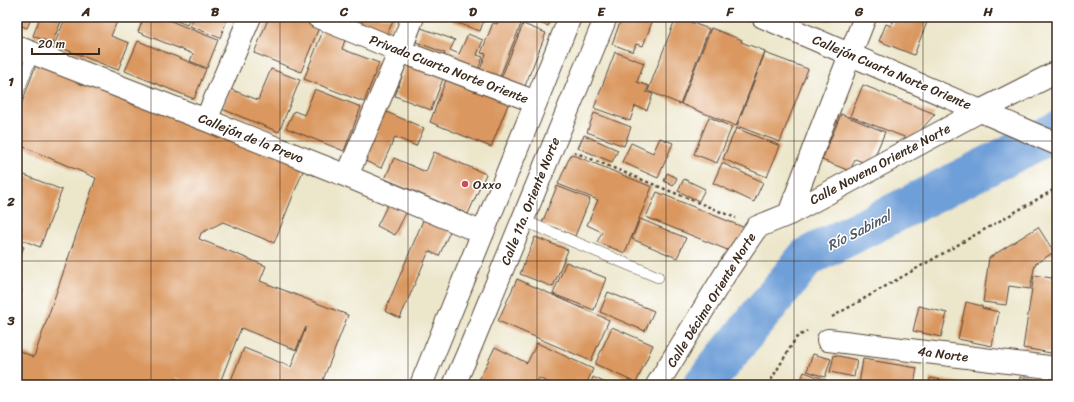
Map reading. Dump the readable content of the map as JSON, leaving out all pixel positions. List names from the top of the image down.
{
  "streets": {
    "street": [
      "Privada Cuarta Norte Oriente",
      "Callejón Cuarta Norte Oriente",
      "Callejón de la Prevo",
      "Calle Novena Oriente Norte",
      "Calle 11a. Oriente Norte",
      "Calle Décima Oriente Norte",
      "4a Norte"
    ]
  },
  "crossings": [
    ["Callejón Cuarta Norte Oriente", "Calle Novena Oriente Norte"],
    ["Calle Novena Oriente Norte", "Calle Décima Oriente Norte"]
  ],
  "water": ["Río Sabinal"],
  "places": ["Oxxo"],
  "scale_bar": "20 m",
  "grid": {
    "columns": [
      "A",
      "B",
      "C",
      "D",
      "E",
      "F",
      "G",
      "H"
    ],
    "rows": ["1", "2", "3"]
  }
}
